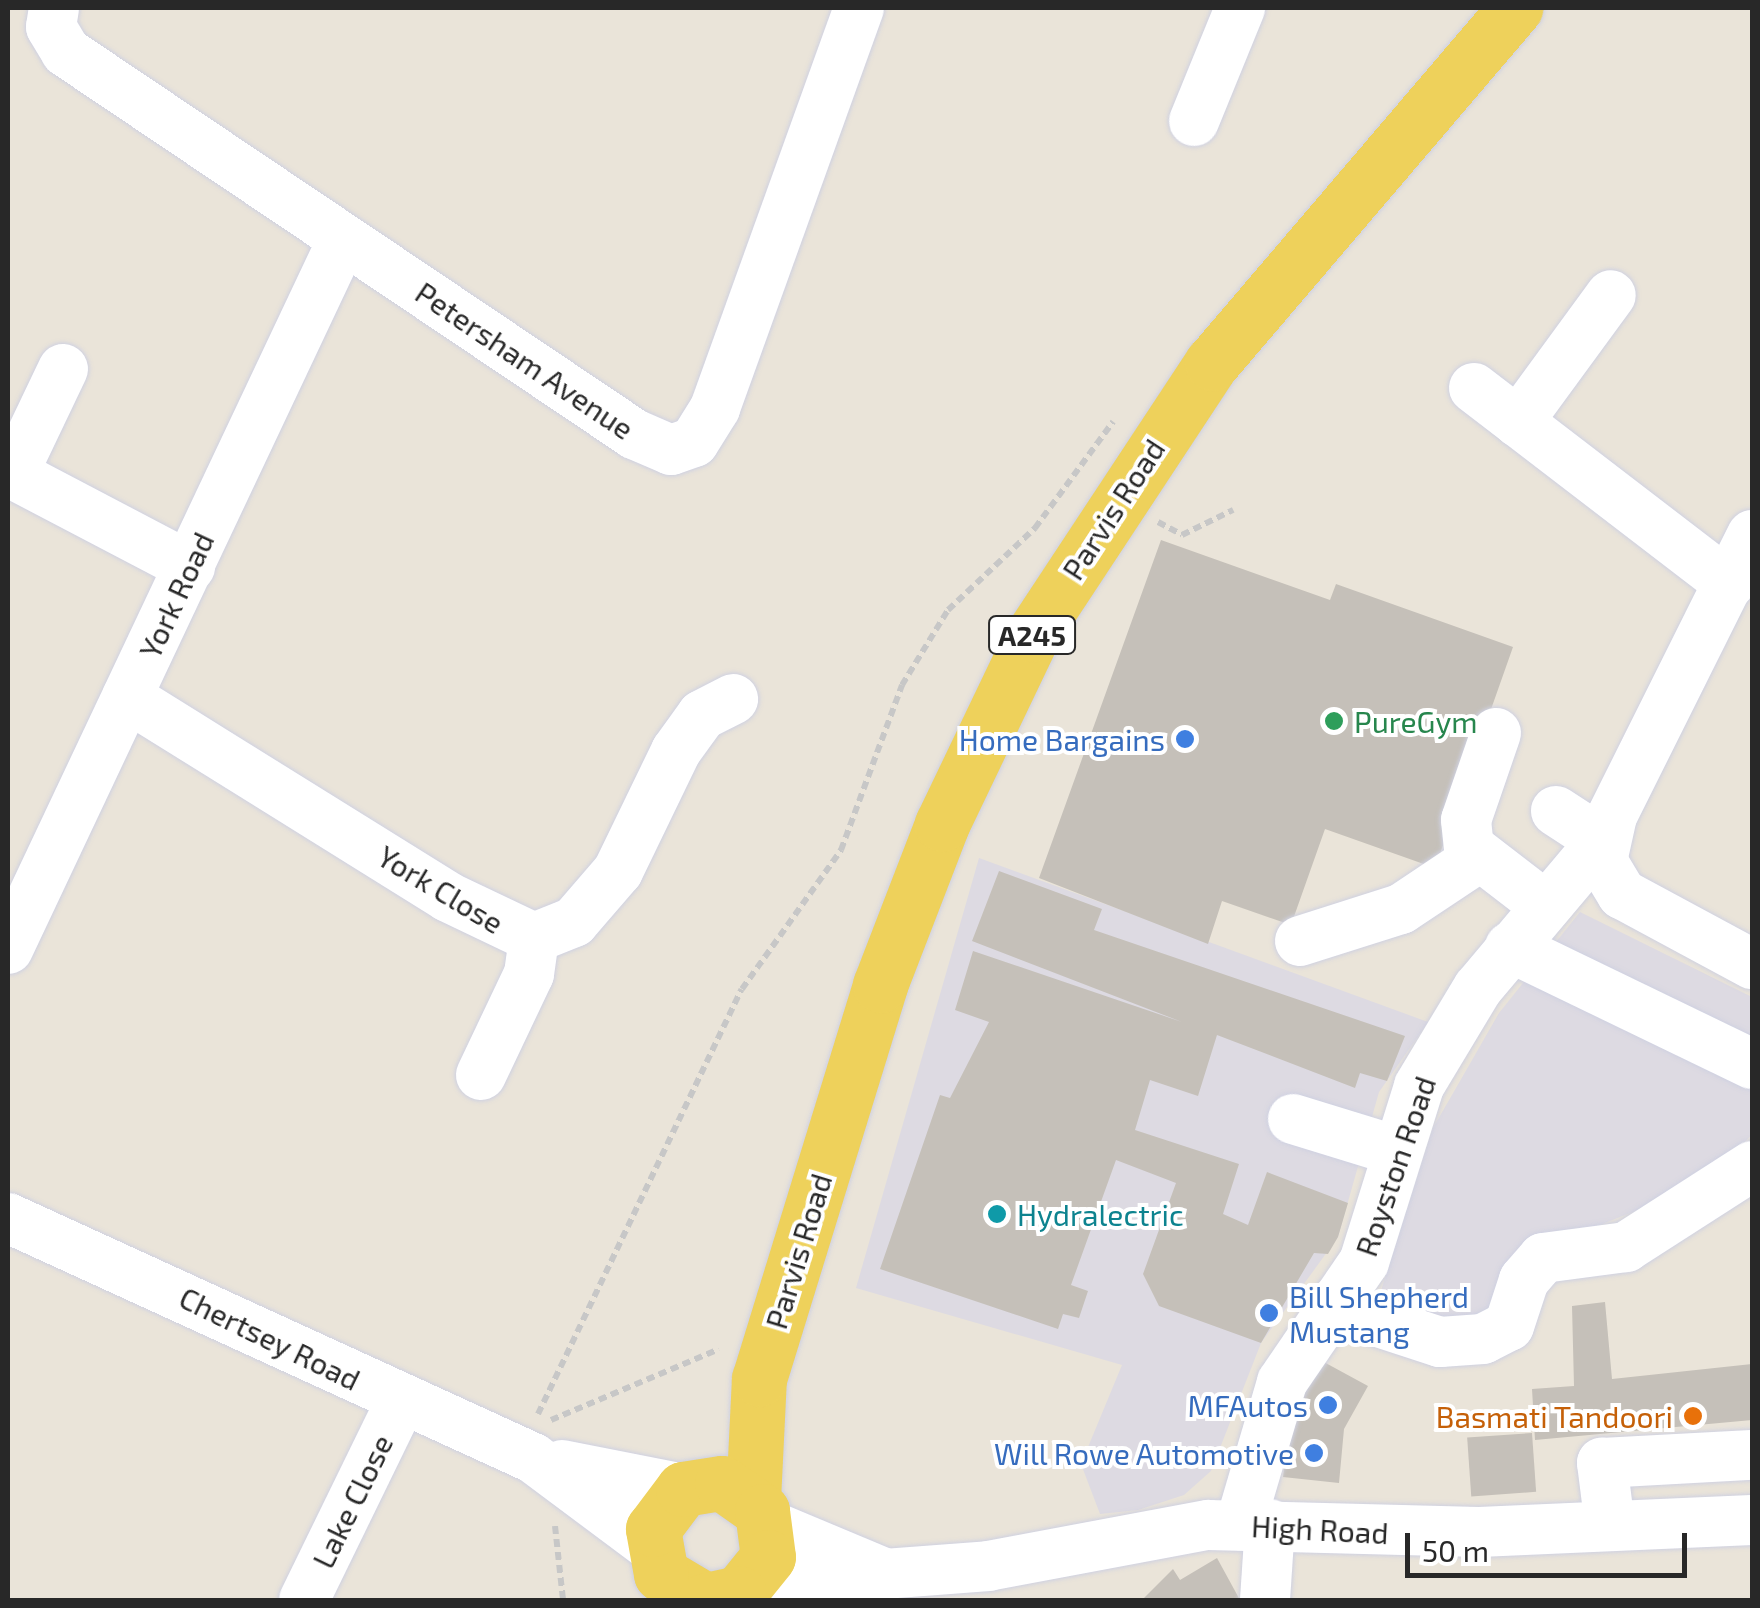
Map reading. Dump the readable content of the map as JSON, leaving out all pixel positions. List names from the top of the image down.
{
  "streets": {
    "main road": ["Parvis Road", "A245"],
    "street": [
      "Petersham Avenue",
      "York Road",
      "York Close",
      "Royston Road",
      "Chertsey Road",
      "Lake Close",
      "High Road"
    ]
  },
  "crossings": [
    ["Petersham Avenue", "York Road"],
    ["Parvis Road", "Chertsey Road"],
    ["Parvis Road", "High Road"],
    ["York Road", "York Close"],
    ["Royston Road", "High Road"],
    ["Chertsey Road", "Lake Close"],
    ["Chertsey Road", "High Road"]
  ],
  "places": [
    "PureGym",
    "Home Bargains",
    "Hydralectric",
    "Bill Shepherd Mustang",
    "MFAutos",
    "Basmati Tandoori",
    "Will Rowe Automotive"
  ],
  "scale_bar": "50 m"
}
